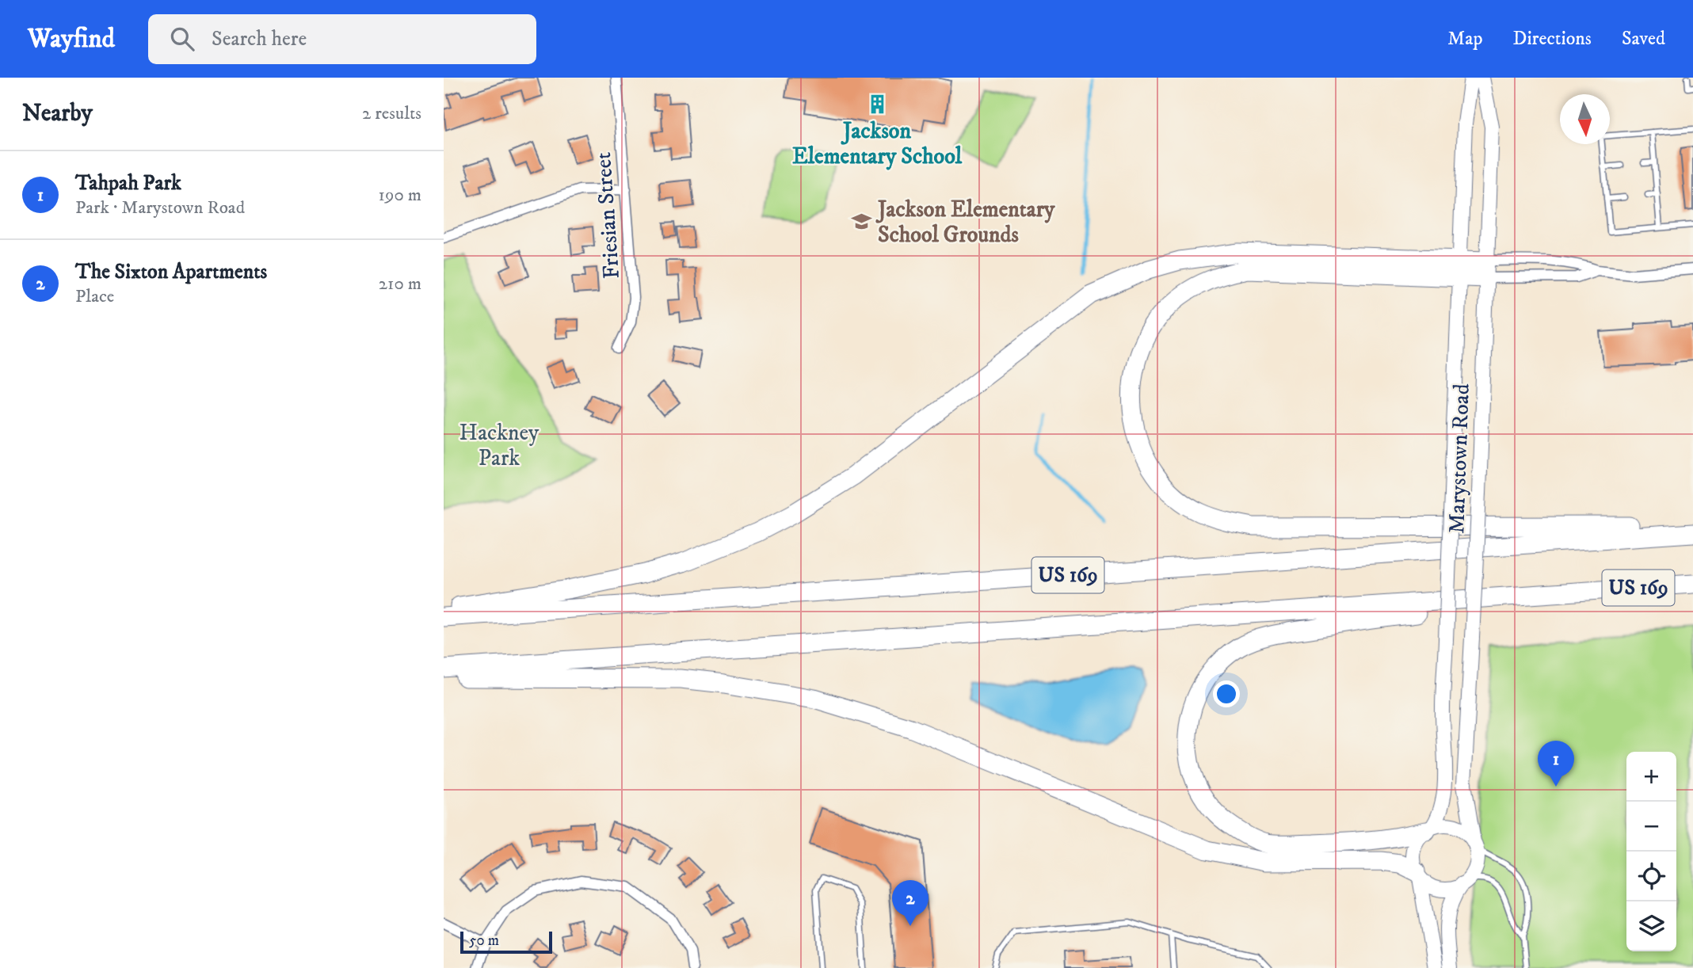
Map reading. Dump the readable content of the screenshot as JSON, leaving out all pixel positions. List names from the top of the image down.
{
  "streets": {
    "highway": ["US 169"],
    "main road": ["Marystown Road"],
    "street": ["Friesian Street"]
  },
  "parks": ["Hackney Park"],
  "places": {
    "building": ["Jackson Elementary School"],
    "school or university": ["Jackson Elementary School Grounds"]
  },
  "scale_bar": "50 m",
  "north": "bottom",
  "page": {
    "header": "Wayfind",
    "search": "Search here",
    "nav": ["Map", "Directions", "Saved"],
    "heading": ["Nearby", "2 results"],
    "list": [
      {
        "mark": "1",
        "name": "Tahpah Park",
        "note": "Park · Marystown Road",
        "value": "190 m"
      },
      {
        "mark": "2",
        "name": "The Sixton Apartments",
        "note": "Place",
        "value": "210 m"
      }
    ],
    "pins": ["1", "2"],
    "map_buttons": ["+", "−"],
    "scale": "50 m"
  }
}
